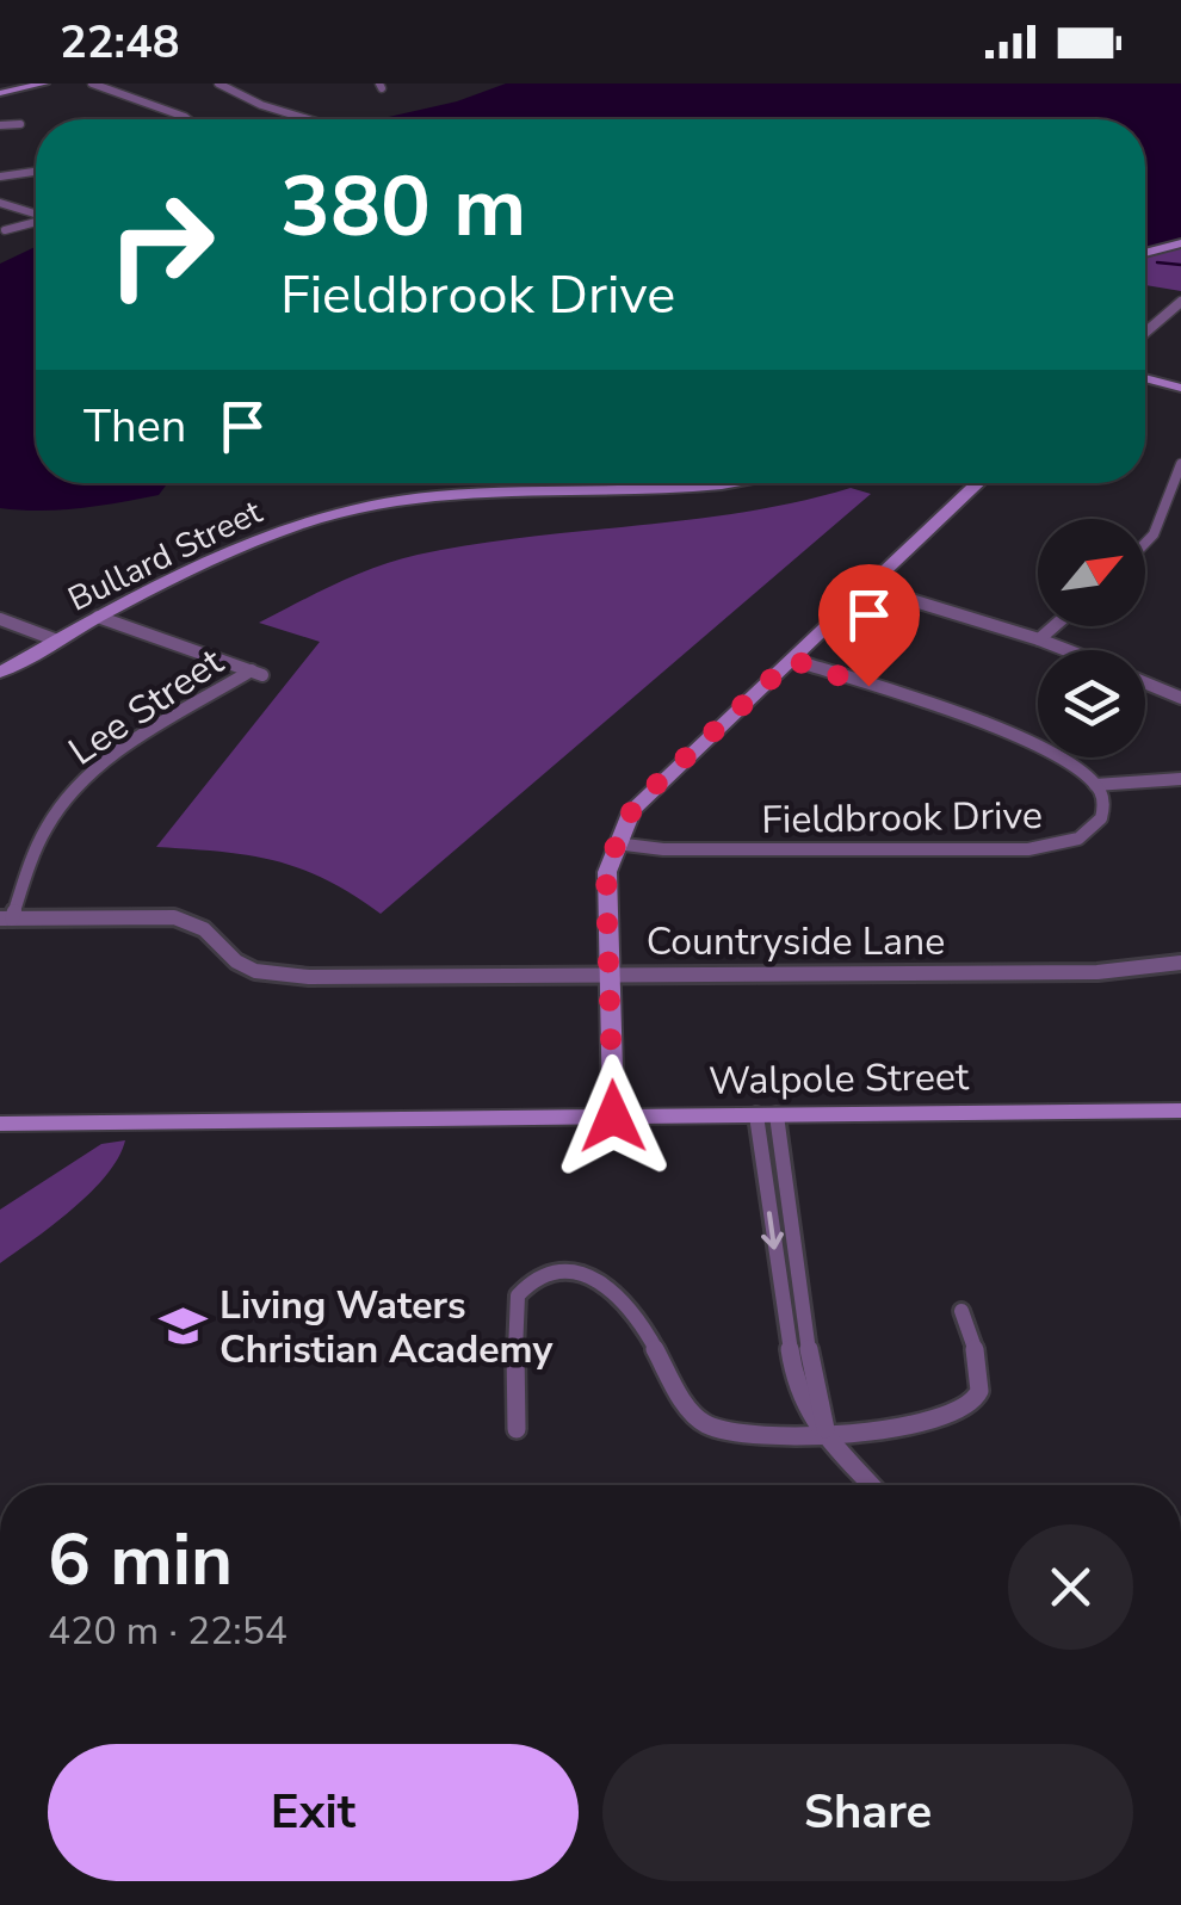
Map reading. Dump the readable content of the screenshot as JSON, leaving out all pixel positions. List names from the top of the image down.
{
  "streets": {
    "main road": ["Bullard Street", "Walpole Street"],
    "street": ["Lee Street", "Fieldbrook Drive", "Countryside Lane"]
  },
  "crossings": [
    ["Bullard Street", "Lee Street"],
    ["Lee Street", "Countryside Lane"]
  ],
  "places": {
    "school or university": ["Living Waters Christian Academy"]
  },
  "north": "top right",
  "page": {
    "status": "22:48",
    "turn": ["380 m", "Fieldbrook Drive"],
    "then": "Then",
    "heading": ["6 min", "420 m · 22:54"],
    "buttons": ["Exit", "Share"]
  }
}
